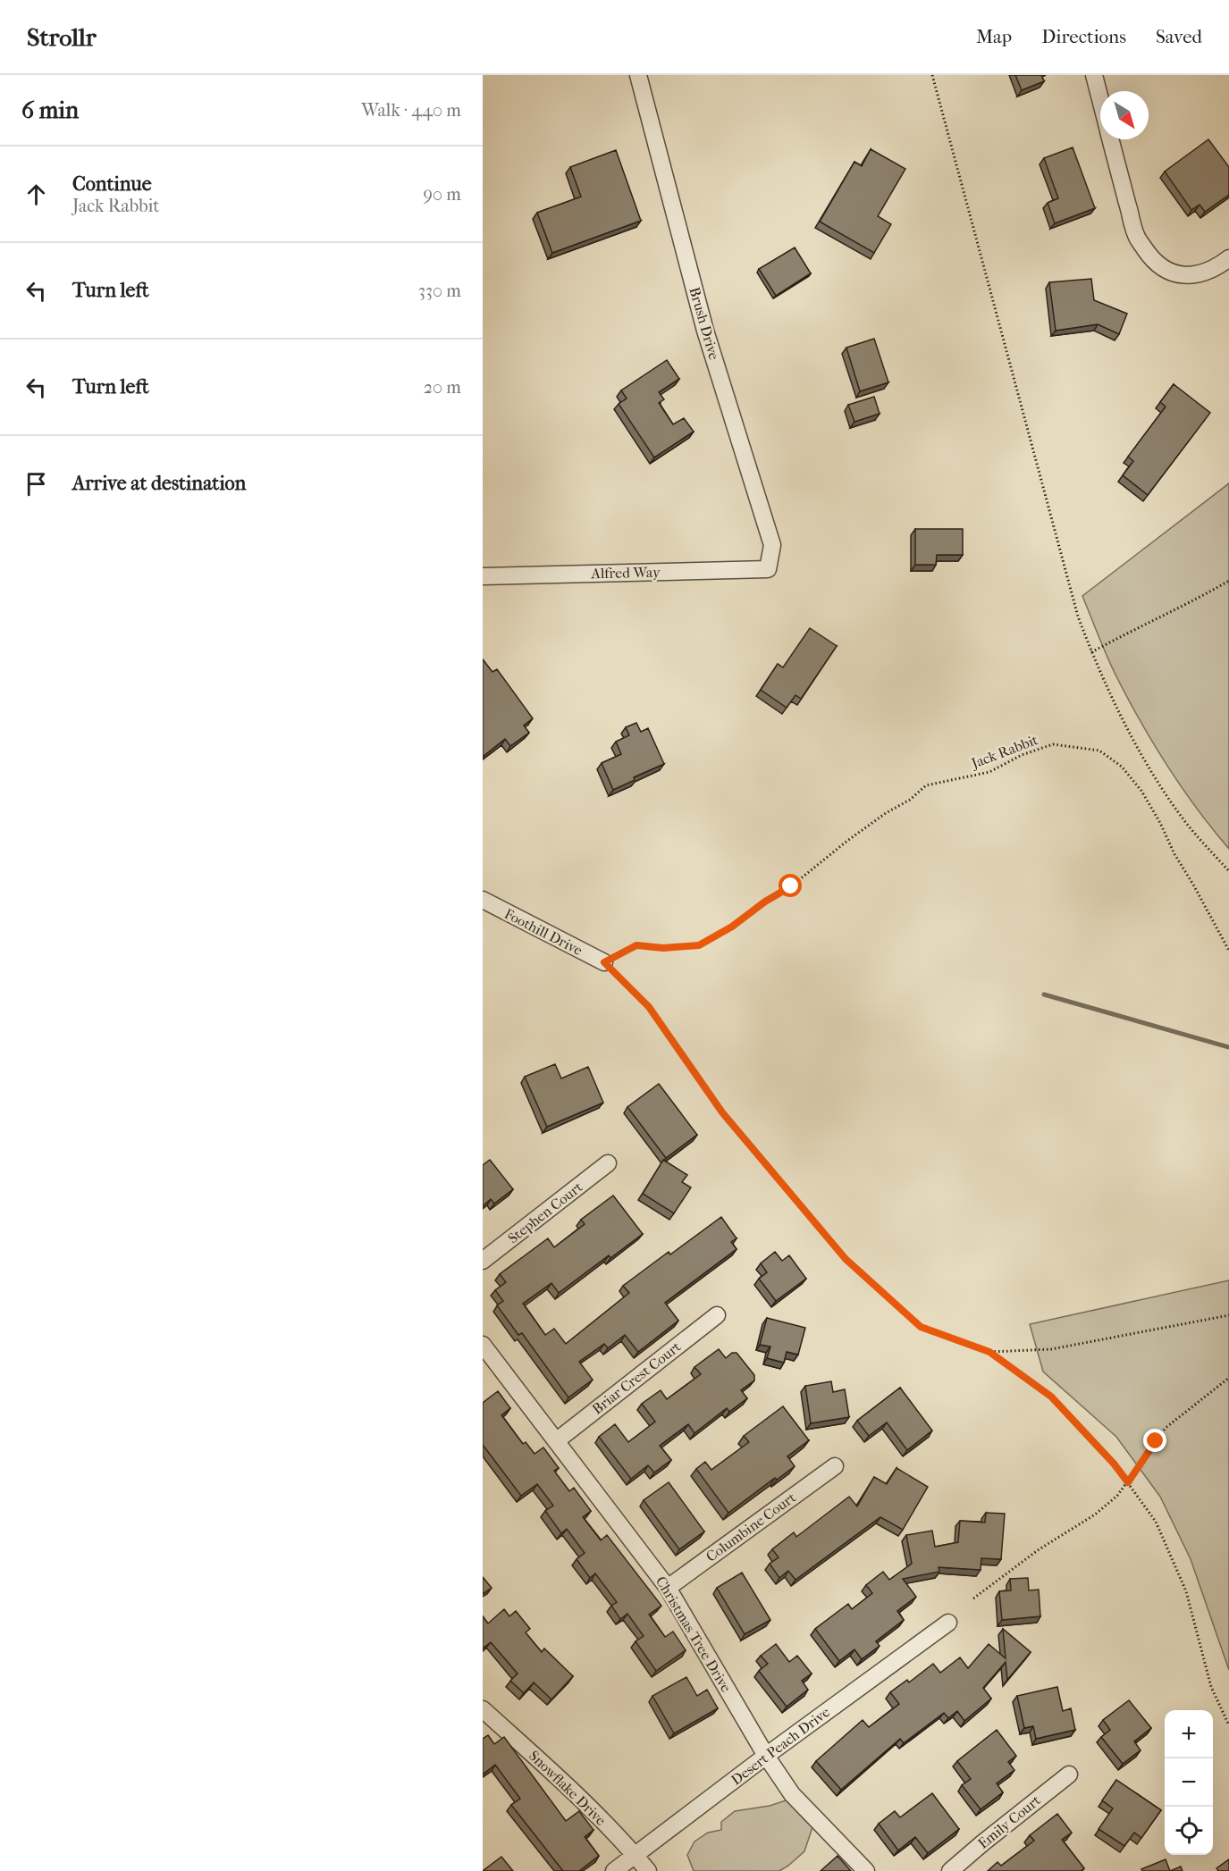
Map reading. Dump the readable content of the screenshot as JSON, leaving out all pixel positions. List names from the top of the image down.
{
  "streets": {
    "street": [
      "Brush Drive",
      "Alfred Way",
      "Foothill Drive",
      "Stephen Court",
      "Briar Crest Court",
      "Columbine Court",
      "Christmas Tree Drive",
      "Desert Peach Drive",
      "Snowflake Drive",
      "Emily Court"
    ],
    "path": ["Jack Rabbit"]
  },
  "crossings": [
    ["Brush Drive", "Alfred Way"],
    ["Jack Rabbit", "Foothill Drive"],
    ["Briar Crest Court", "Christmas Tree Drive"],
    ["Columbine Court", "Christmas Tree Drive"],
    ["Christmas Tree Drive", "Desert Peach Drive"],
    ["Desert Peach Drive", "Snowflake Drive"]
  ],
  "north": "bottom right",
  "page": {
    "header": "Strollr",
    "nav": ["Map", "Directions", "Saved"],
    "heading": ["6 min", "Walk · 440 m"],
    "list": [
      ["Continue", "Jack Rabbit", "90 m"],
      ["Turn left", "330 m"],
      ["Turn left", "20 m"],
      "Arrive at destination"
    ],
    "map_buttons": ["+", "−"]
  }
}
